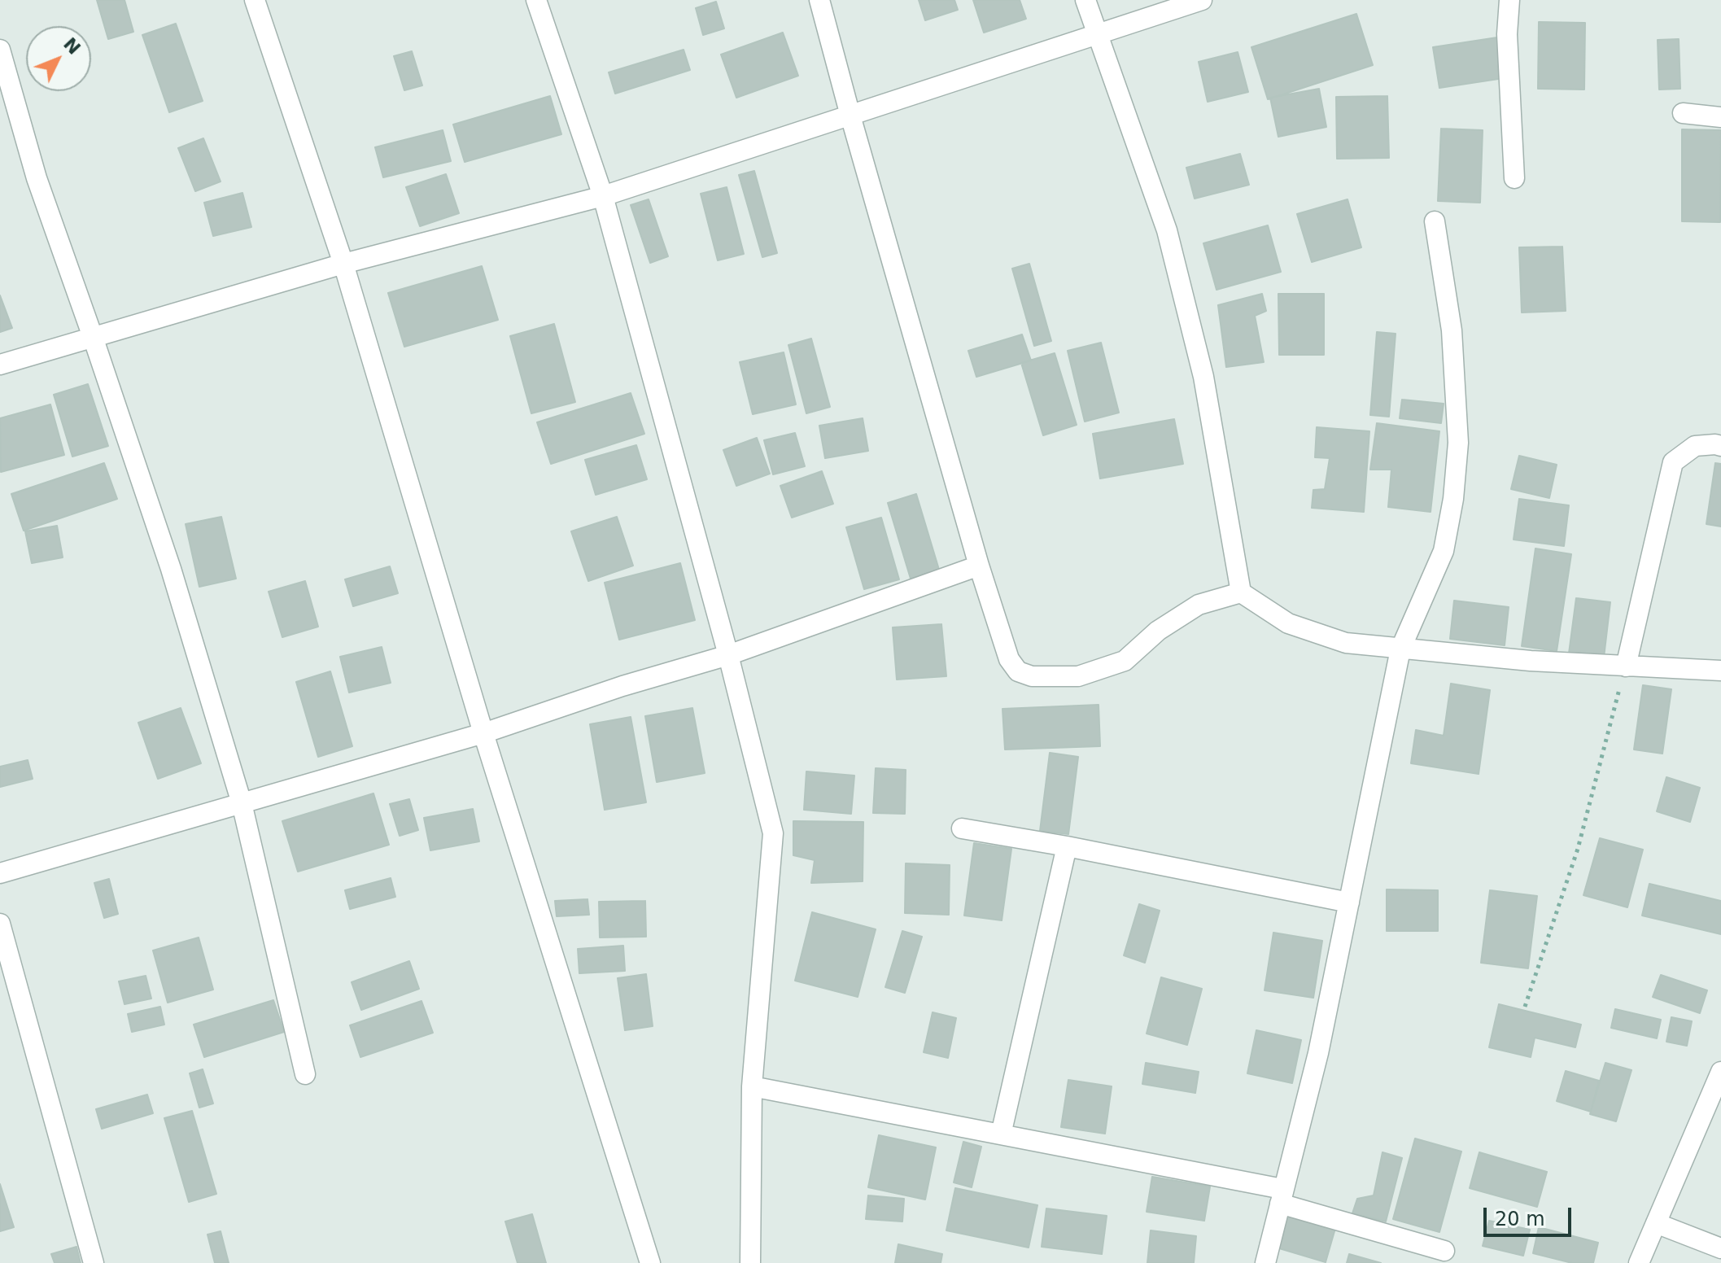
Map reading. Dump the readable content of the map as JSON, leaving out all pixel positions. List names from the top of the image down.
{
  "scale_bar": "20 m",
  "north": "top right"
}
